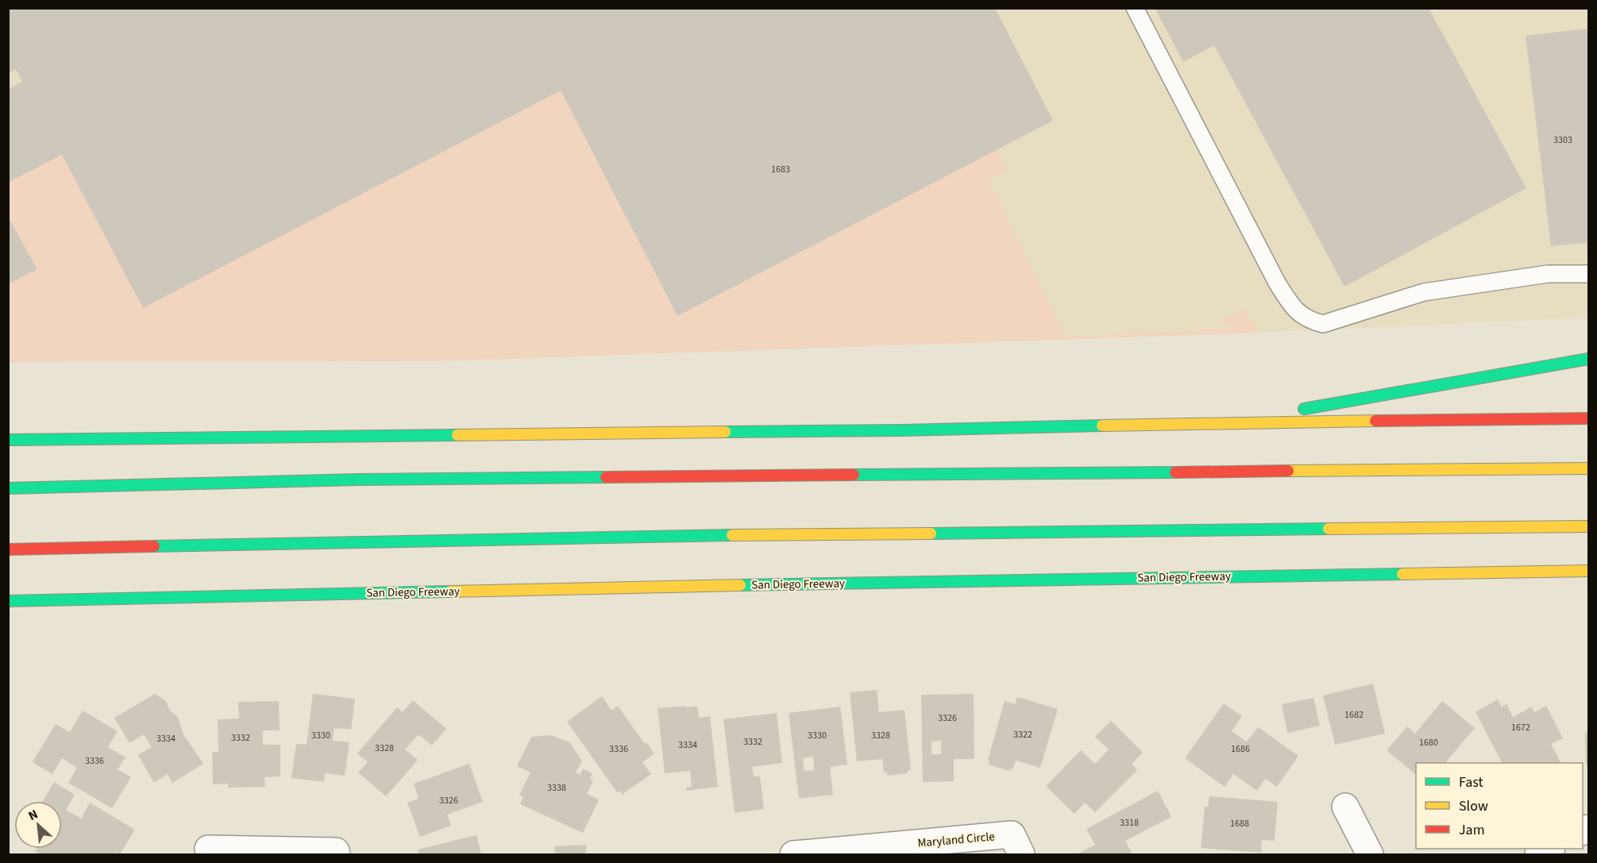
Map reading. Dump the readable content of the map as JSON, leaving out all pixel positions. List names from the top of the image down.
{
  "streets": {
    "highway": ["San Diego Freeway"],
    "street": ["Maryland Circle"]
  },
  "house_numbers": [
    "3303",
    "1683",
    "1682",
    "3326",
    "1672",
    "3322",
    "3330",
    "3330",
    "3328",
    "3332",
    "3334",
    "3332",
    "1680",
    "3334",
    "3328",
    "3336",
    "1686",
    "3336",
    "3338",
    "3326",
    "3318",
    "1688"
  ],
  "legend": ["Fast", "Slow", "Jam"],
  "north": "top left"
}
